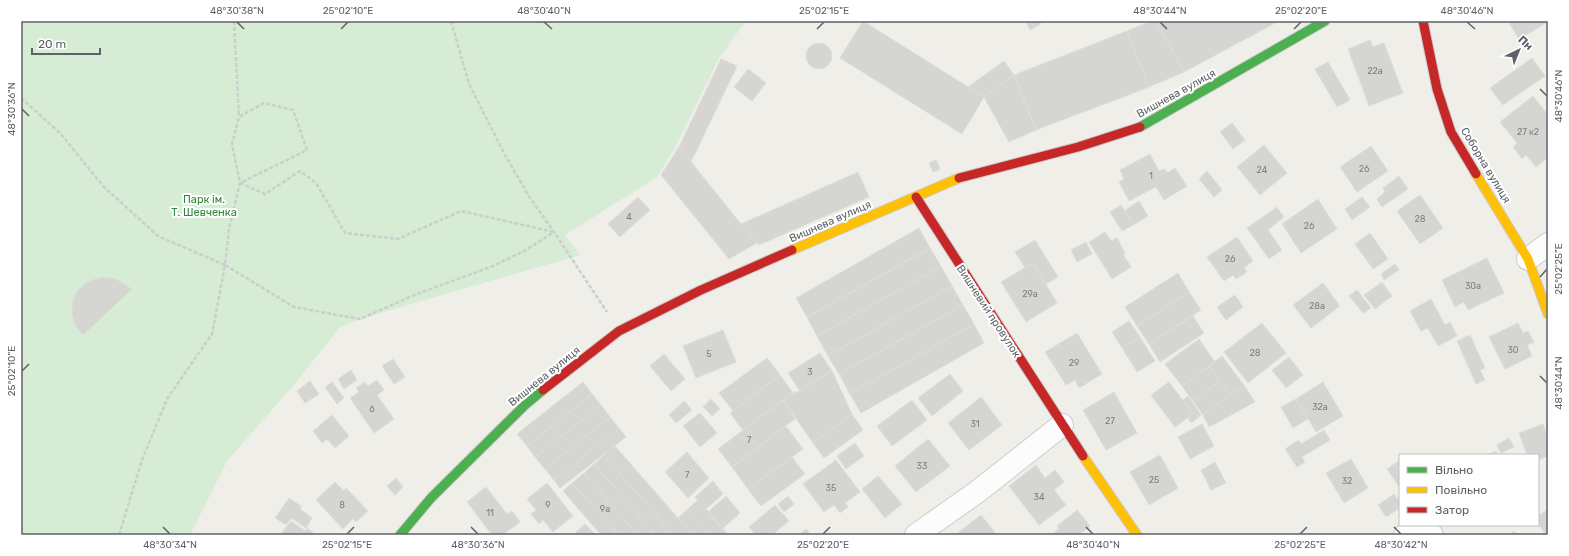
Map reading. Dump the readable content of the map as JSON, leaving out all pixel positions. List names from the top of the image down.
{
  "streets": {
    "street": ["Вишнева вулиця", "Соборна вулиця", "Вишневий провулок"]
  },
  "crossings": [
    ["Вишнева вулиця", "Вишневий провулок"]
  ],
  "parks": ["Парк ім. Т. Шевченка"],
  "house_numbers": [
    "22а",
    "27 к2",
    "26",
    "24",
    "1",
    "4",
    "28",
    "26",
    "26",
    "30а",
    "29а",
    "28а",
    "30",
    "28",
    "5",
    "29",
    "3",
    "32а",
    "6",
    "27",
    "31",
    "7",
    "33",
    "7",
    "25",
    "32",
    "35",
    "34",
    "8",
    "9",
    "9а",
    "11"
  ],
  "legend": ["Вільно", "Повільно", "Затор"],
  "scale_bar": "20 m",
  "north": "top right",
  "coordinates": [
    "48°30'38\"N",
    "25°02'10\"E",
    "48°30'40\"N",
    "25°02'15\"E",
    "48°30'44\"N",
    "25°02'20\"E",
    "48°30'46\"N",
    "48°30'36\"N",
    "25°02'25\"E",
    "48°30'34\"N",
    "48°30'42\"N"
  ]
}
